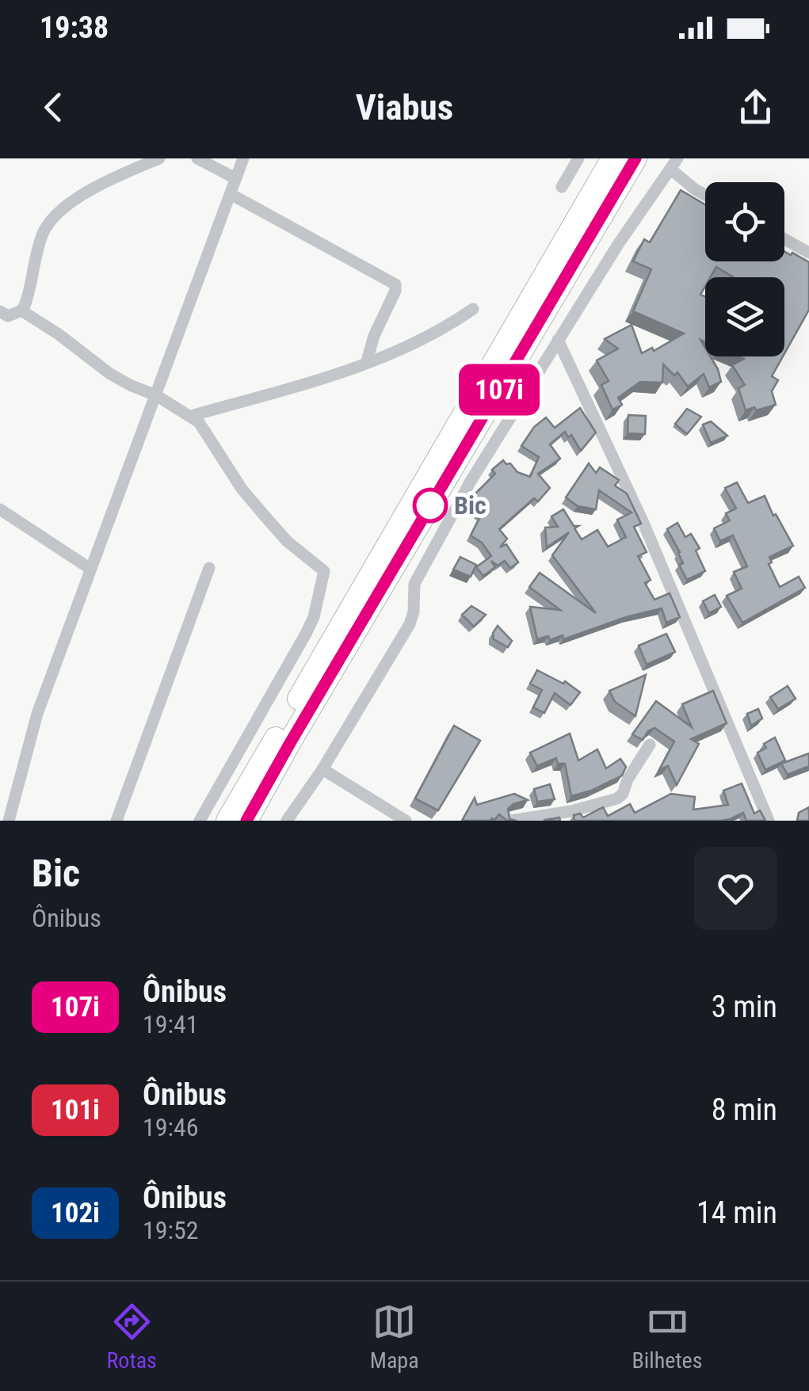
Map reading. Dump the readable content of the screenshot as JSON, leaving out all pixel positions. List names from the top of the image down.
{
  "places": ["Bic"],
  "lines": ["bus line 107i"],
  "page": {
    "status": "19:38",
    "header": "Viabus",
    "on_map": "107i",
    "heading": ["Bic", "Ônibus"],
    "list": [
      {
        "mark": "107i",
        "name": "Ônibus",
        "note": "19:41",
        "value": "3 min"
      },
      {
        "mark": "101i",
        "name": "Ônibus",
        "note": "19:46",
        "value": "8 min"
      },
      {
        "mark": "102i",
        "name": "Ônibus",
        "note": "19:52",
        "value": "14 min"
      }
    ],
    "tabs": ["Rotas", "Mapa", "Bilhetes"]
  }
}
